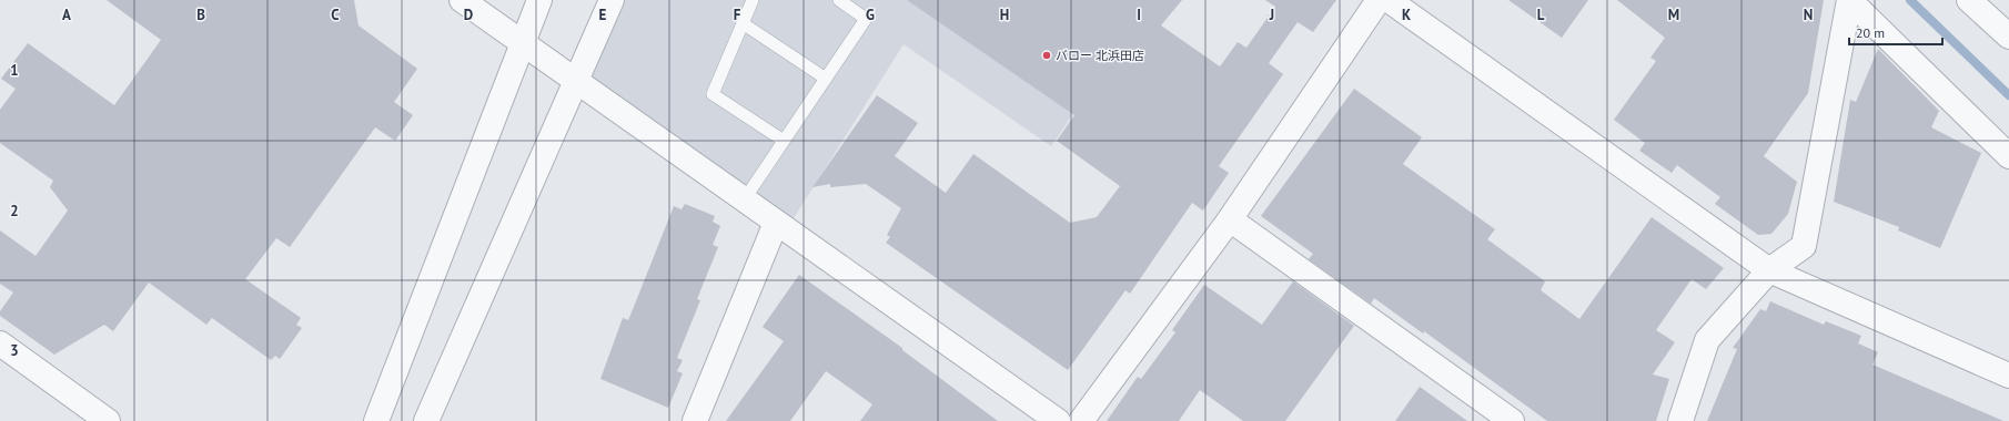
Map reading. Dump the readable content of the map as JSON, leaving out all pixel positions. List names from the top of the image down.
{
  "places": ["バロー 北浜田店"],
  "scale_bar": "20 m",
  "grid": {
    "columns": [
      "A",
      "B",
      "C",
      "D",
      "E",
      "F",
      "G",
      "H",
      "I",
      "J",
      "K",
      "L",
      "M",
      "N"
    ],
    "rows": ["1", "2", "3"]
  }
}
